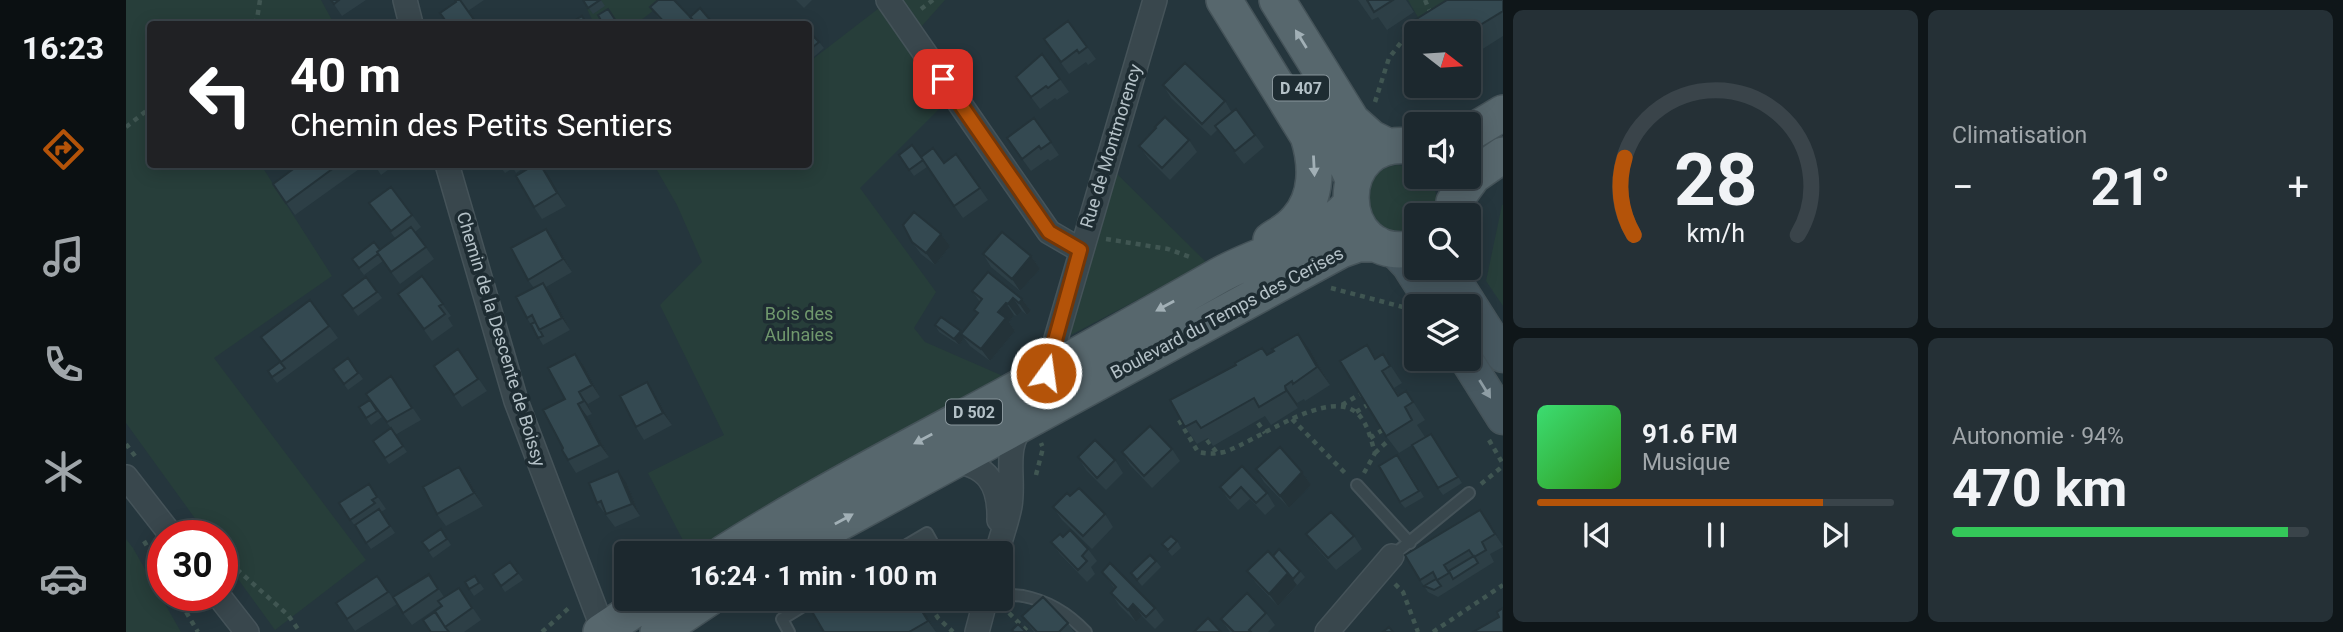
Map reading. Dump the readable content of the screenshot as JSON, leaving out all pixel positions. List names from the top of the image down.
{
  "streets": {
    "main road": ["D 407", "Boulevard du Temps des Cerises", "D 502"],
    "street": ["Rue de Montmorency", "Chemin de la Descente de Boissy"]
  },
  "crossings": [
    ["D 407", "Boulevard du Temps des Cerises"],
    ["Rue de Montmorency", "Boulevard du Temps des Cerises"]
  ],
  "parks": ["Bois des Aulnaies"],
  "north": "right",
  "page": {
    "tabs": "16:23",
    "tile": [
      "Climatisation",
      ["Autonomie · 94%", "470 km"]
    ],
    "turn": ["40 m", "Chemin des Petits Sentiers"],
    "heat": ["−", "21°", "+"],
    "song": ["91.6 FM", "Musique"],
    "limit": "30",
    "trip": "16:24 · 1 min · 100 m",
    "gauge": ["28", "km/h"]
  }
}
